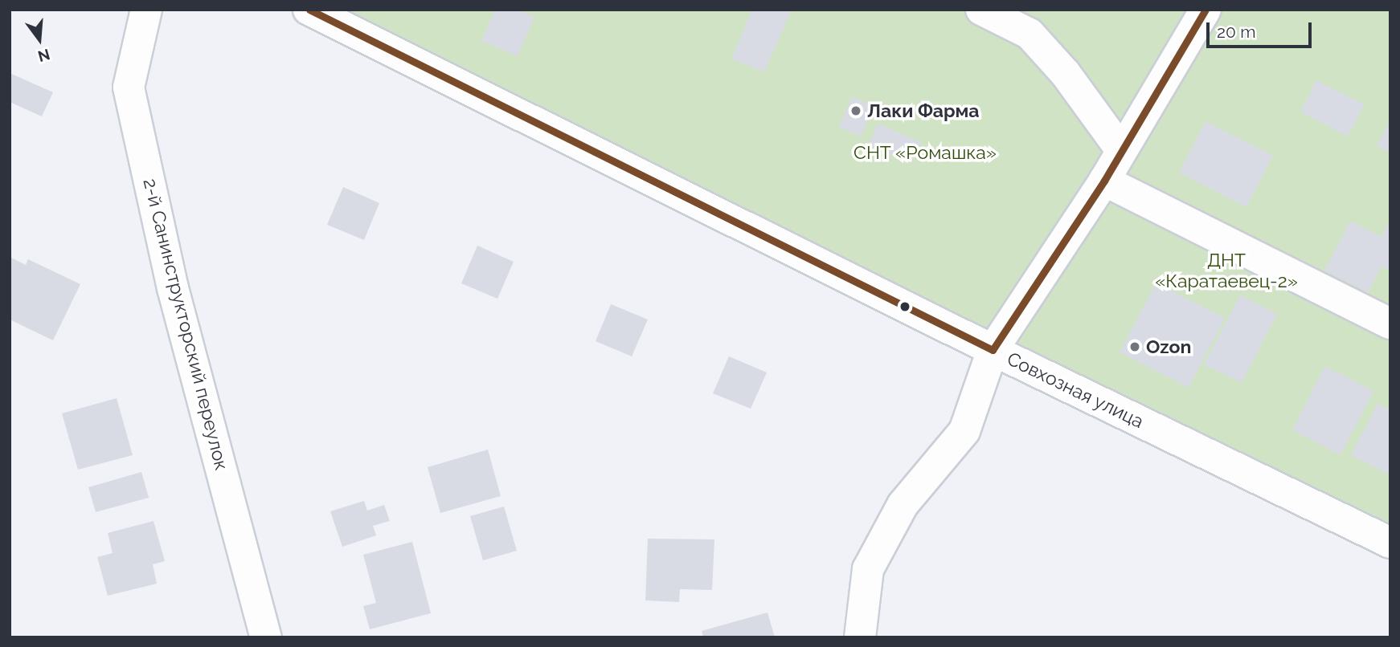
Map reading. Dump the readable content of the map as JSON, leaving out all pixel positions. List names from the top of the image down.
{
  "streets": {
    "street": ["2-й Санинструкторский переулок", "Совхозная улица"]
  },
  "parks": ["СНТ «Ромашка»", "ДНТ «Каратаевец-2»"],
  "places": ["Лаки Фарма", "Ozon"],
  "scale_bar": "20 m",
  "north": "bottom"
}
